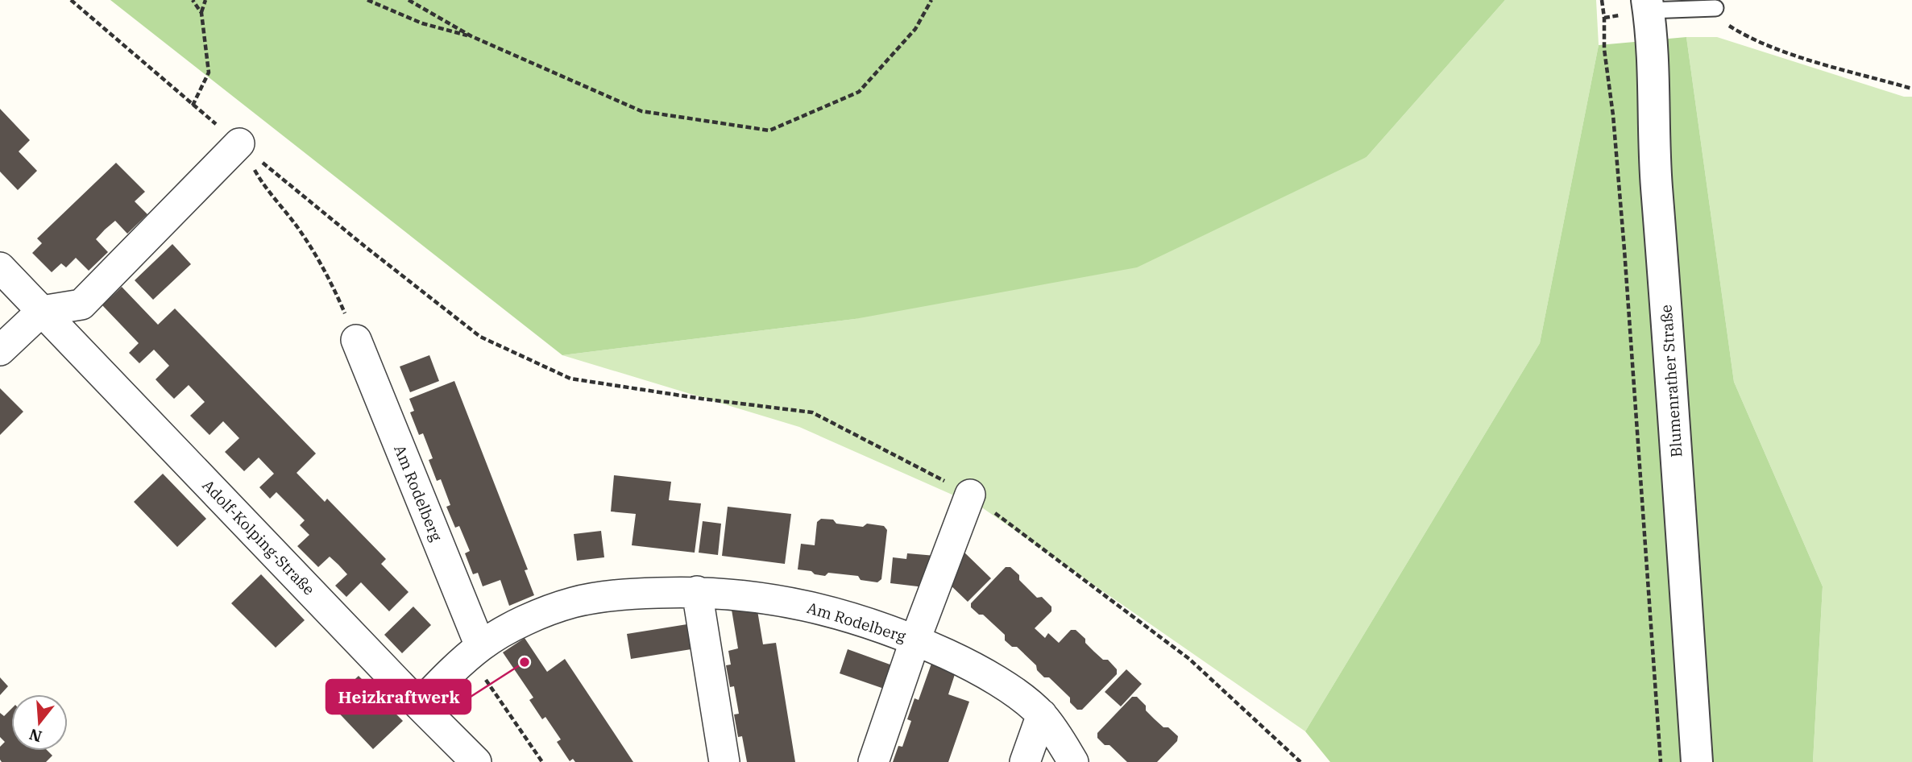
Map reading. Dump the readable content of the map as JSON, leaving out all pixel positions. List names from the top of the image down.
{
  "streets": {
    "street": ["Blumenrather Straße", "Am Rodelberg", "Adolf-Kolping-Straße"]
  },
  "crossings": [
    ["Am Rodelberg", "Adolf-Kolping-Straße"]
  ],
  "places": ["Heizkraftwerk"],
  "north": "bottom"
}
